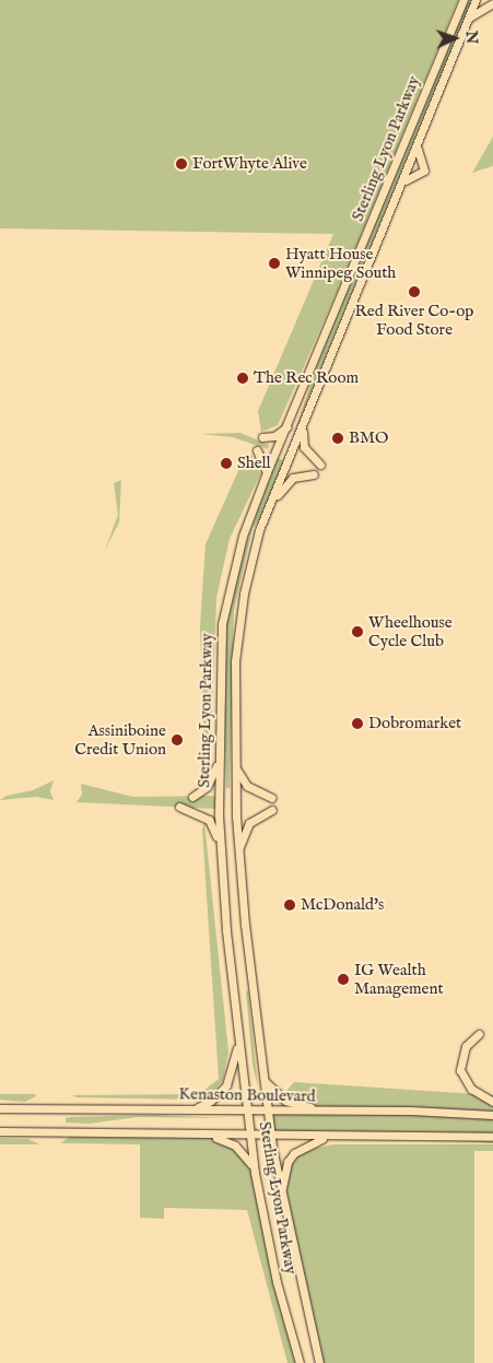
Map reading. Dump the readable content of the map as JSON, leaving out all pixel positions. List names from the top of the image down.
{
  "streets": {
    "main road": ["Sterling Lyon Parkway", "Kenaston Boulevard"]
  },
  "crossings": [
    ["Sterling Lyon Parkway", "Kenaston Boulevard"]
  ],
  "places": [
    "FortWhyte Alive",
    "Hyatt House Winnipeg South",
    "Red River Co-op Food Store",
    "The Rec Room",
    "BMO",
    "Shell",
    "Wheelhouse Cycle Club",
    "Dobromarket",
    "Assiniboine Credit Union",
    "McDonald's",
    "IG Wealth Management"
  ],
  "north": "right"
}
